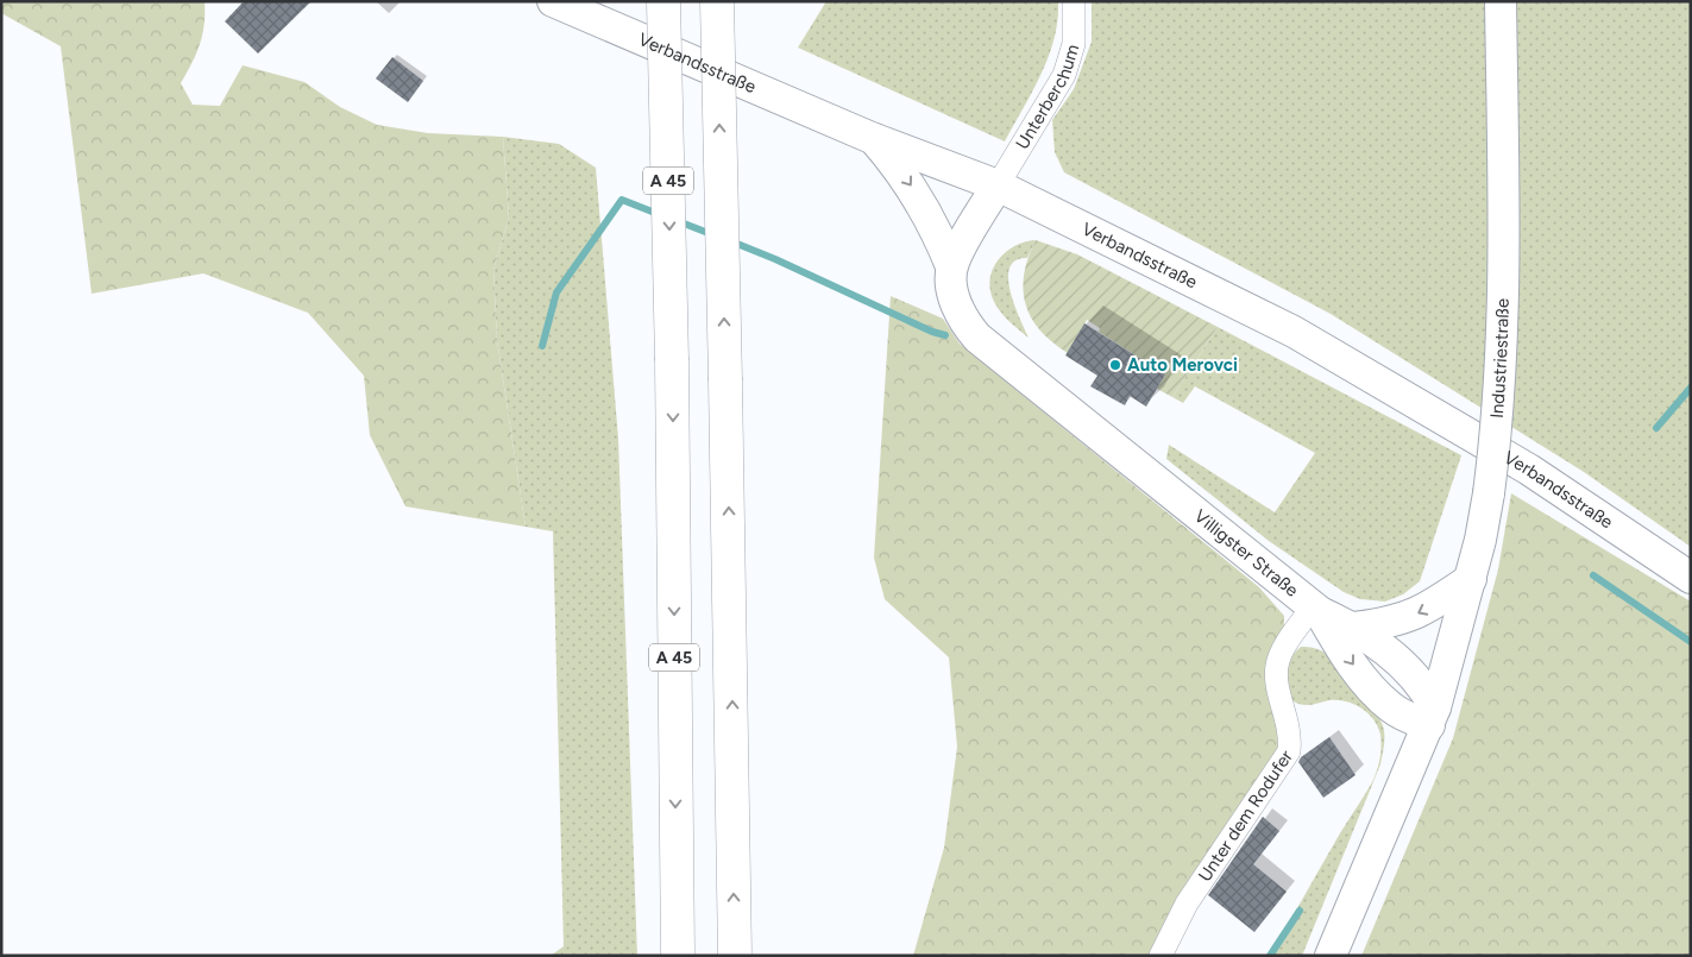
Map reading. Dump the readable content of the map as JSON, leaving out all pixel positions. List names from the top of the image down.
{
  "streets": {
    "highway": ["A 45"],
    "main road": ["Verbandsstraße", "Industriestraße", "Villigster Straße"],
    "street": ["Unterberchum", "Unter dem Rodufer"]
  },
  "crossings": [
    ["Verbandsstraße", "Unterberchum"],
    ["Verbandsstraße", "Villigster Straße"],
    ["Industriestraße", "Villigster Straße"],
    ["Villigster Straße", "Unter dem Rodufer"]
  ],
  "places": ["Auto Merovci"]
}
